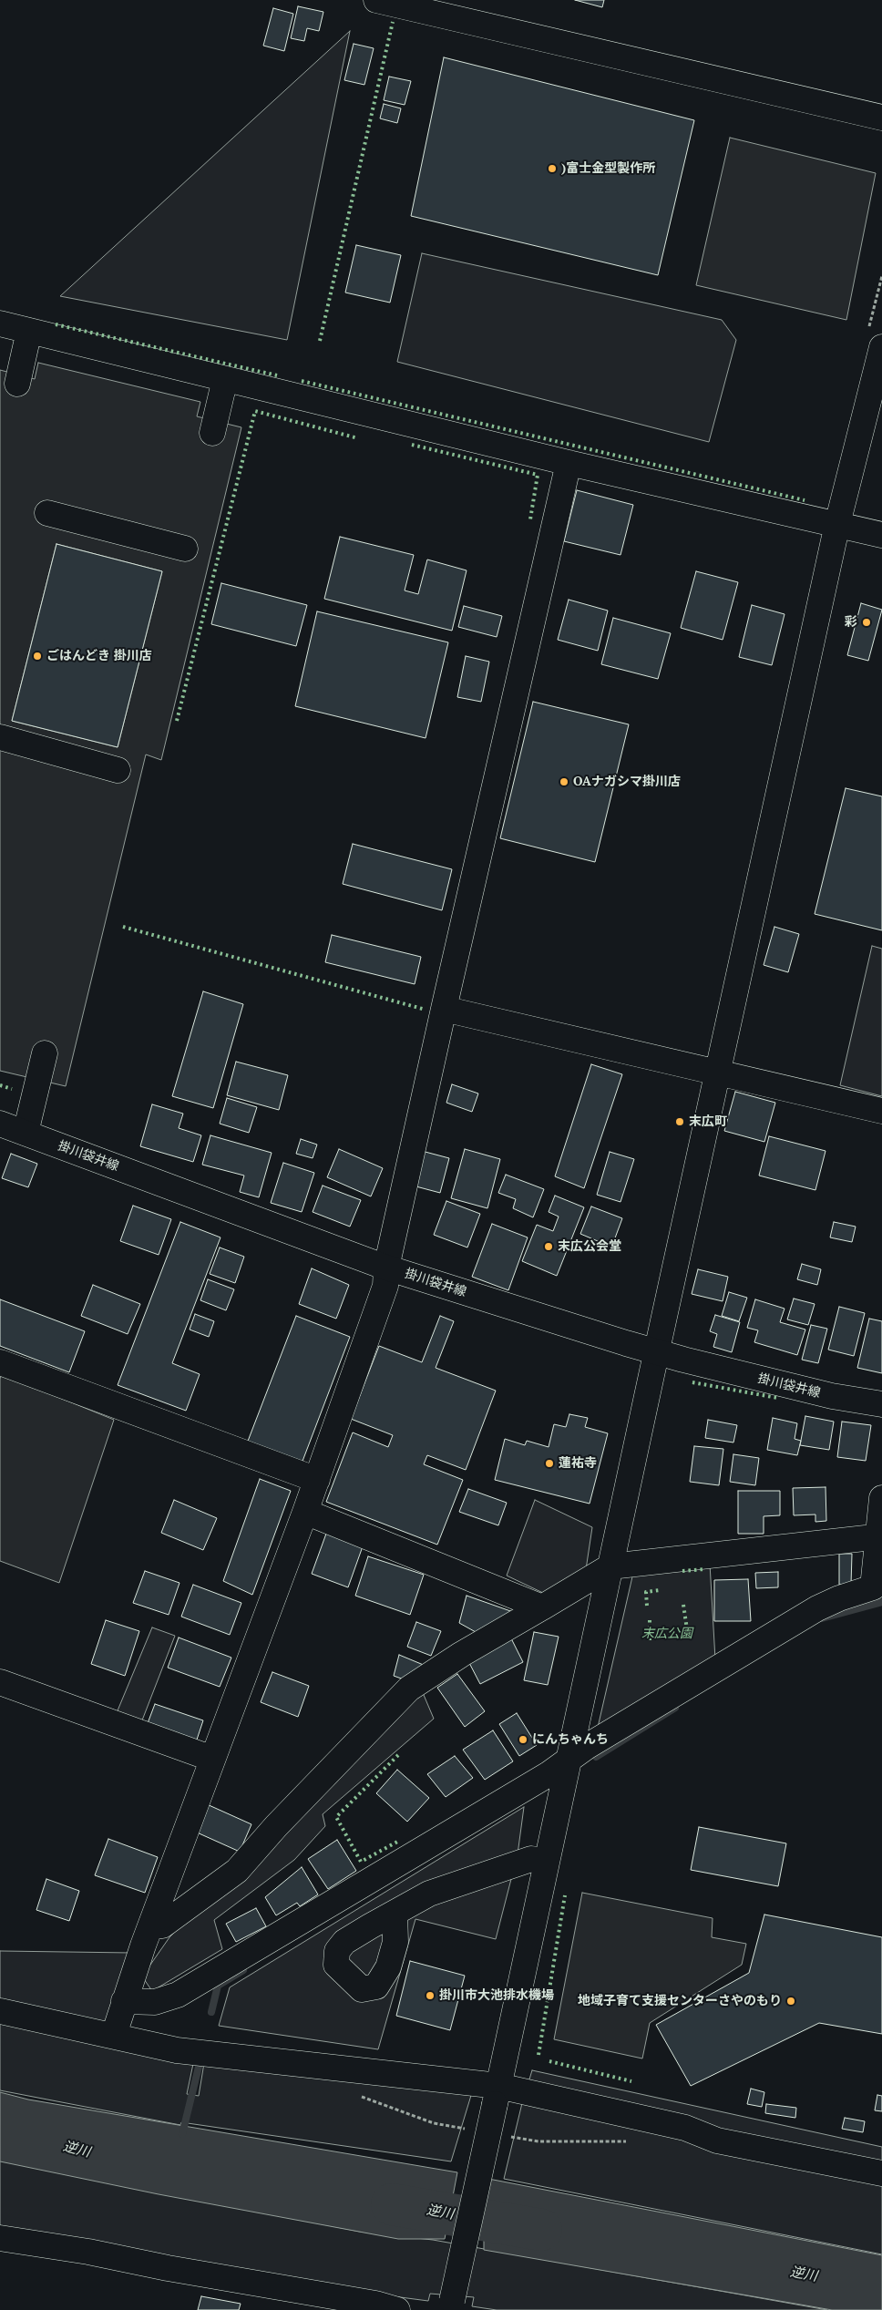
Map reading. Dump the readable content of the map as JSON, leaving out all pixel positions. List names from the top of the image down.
{
  "streets": {
    "street": ["掛川袋井線"]
  },
  "water": ["逆川"],
  "parks": ["末広公園"],
  "places": [
    ")富士金型製作所",
    "彩",
    "ごはんどき 掛川店",
    "OAナガシマ掛川店",
    "末広町",
    "末広公会堂",
    "蓮祐寺",
    "にんちゃんち",
    "掛川市大池排水機場",
    "地域子育て支援センターさやのもり"
  ]
}
